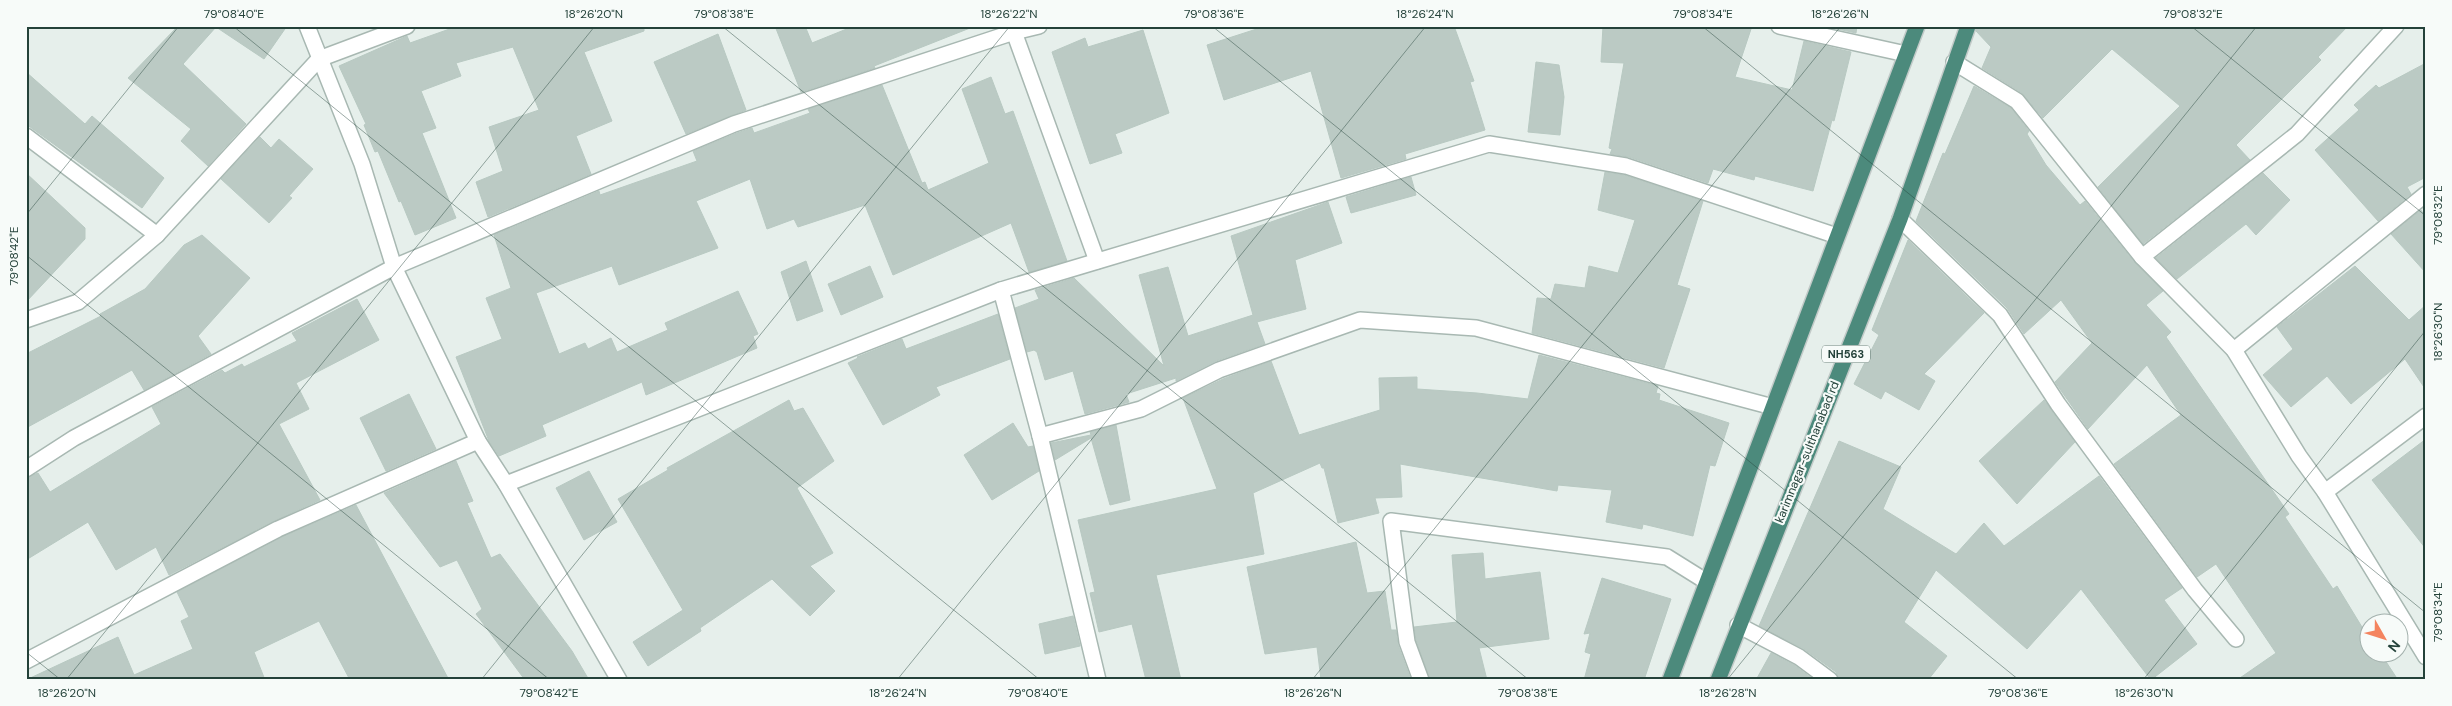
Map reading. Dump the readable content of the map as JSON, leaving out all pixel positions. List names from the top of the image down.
{
  "streets": {
    "highway": ["NH563", "karimnagar-sulthanabad rd"]
  },
  "north": "bottom right",
  "coordinates": [
    "79°08'40\"E",
    "18°26'20\"N",
    "79°08'38\"E",
    "18°26'22\"N",
    "79°08'36\"E",
    "18°26'24\"N",
    "79°08'34\"E",
    "18°26'26\"N",
    "79°08'32\"E",
    "79°08'42\"E",
    "18°26'30\"N",
    "18°26'28\"N"
  ]
}
